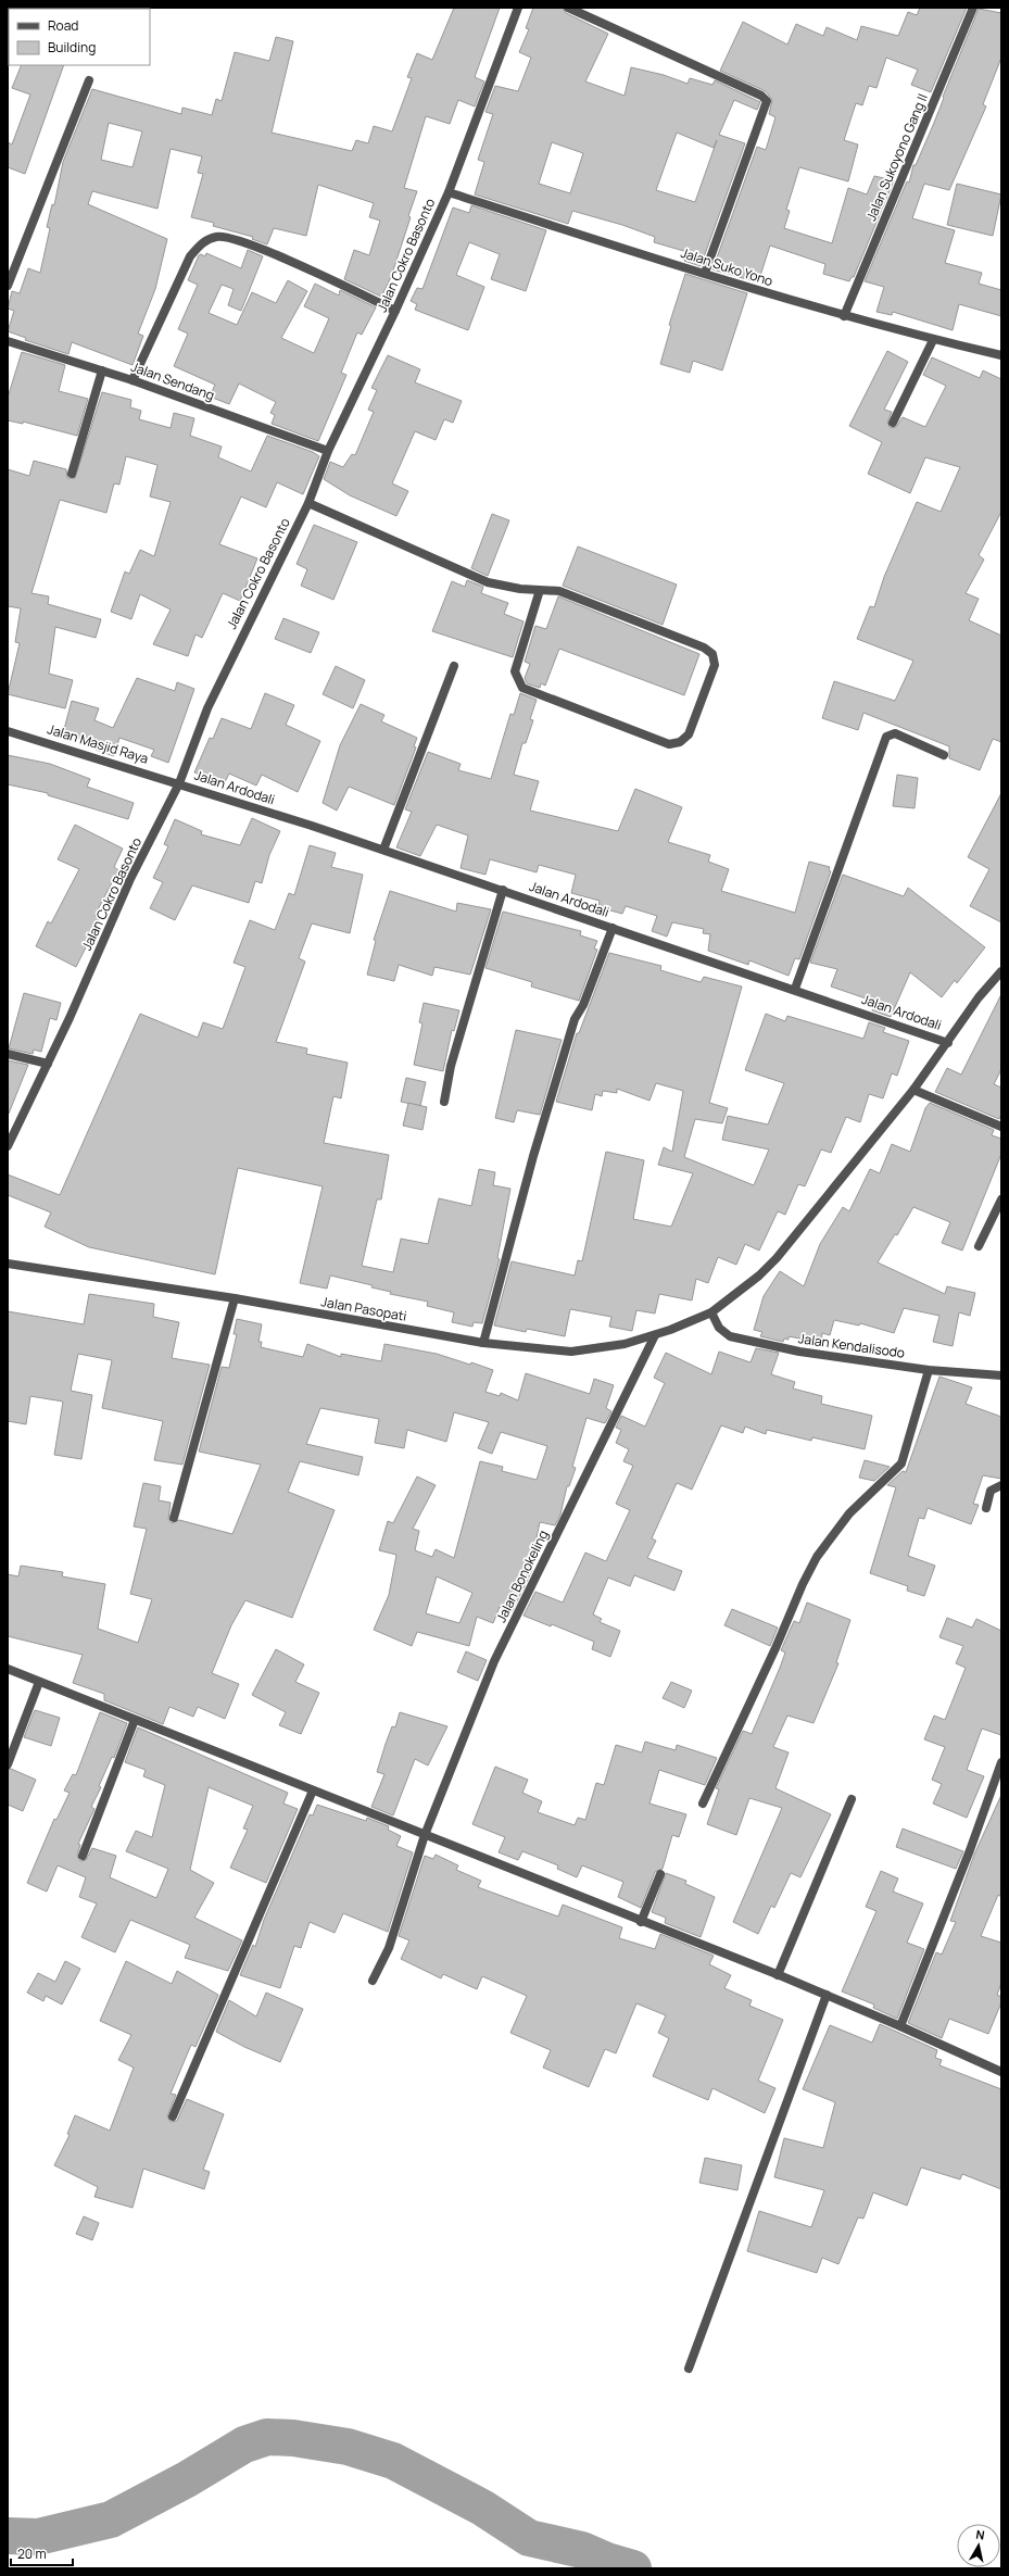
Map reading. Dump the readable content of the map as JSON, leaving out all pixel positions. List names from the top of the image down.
{
  "streets": {
    "street": [
      "Jalan Sukoyono Gang II",
      "Jalan Cokro Basonto",
      "Jalan Suko Yono",
      "Jalan Sendang",
      "Jalan Masjid Raya",
      "Jalan Ardodali",
      "Jalan Pasopati",
      "Jalan Kendalisodo",
      "Jalan Bonokeling"
    ]
  },
  "crossings": [
    ["Jalan Sukoyono Gang II", "Jalan Suko Yono"],
    ["Jalan Cokro Basonto", "Jalan Suko Yono"],
    ["Jalan Cokro Basonto", "Jalan Sendang"],
    ["Jalan Cokro Basonto", "Jalan Masjid Raya"],
    ["Jalan Cokro Basonto", "Jalan Ardodali"],
    ["Jalan Masjid Raya", "Jalan Ardodali"],
    ["Jalan Ardodali", "Jalan Pasopati"],
    ["Jalan Pasopati", "Jalan Kendalisodo"],
    ["Jalan Pasopati", "Jalan Bonokeling"]
  ],
  "legend": ["Road", "Building"],
  "scale_bar": "20 m",
  "north": "top"
}
